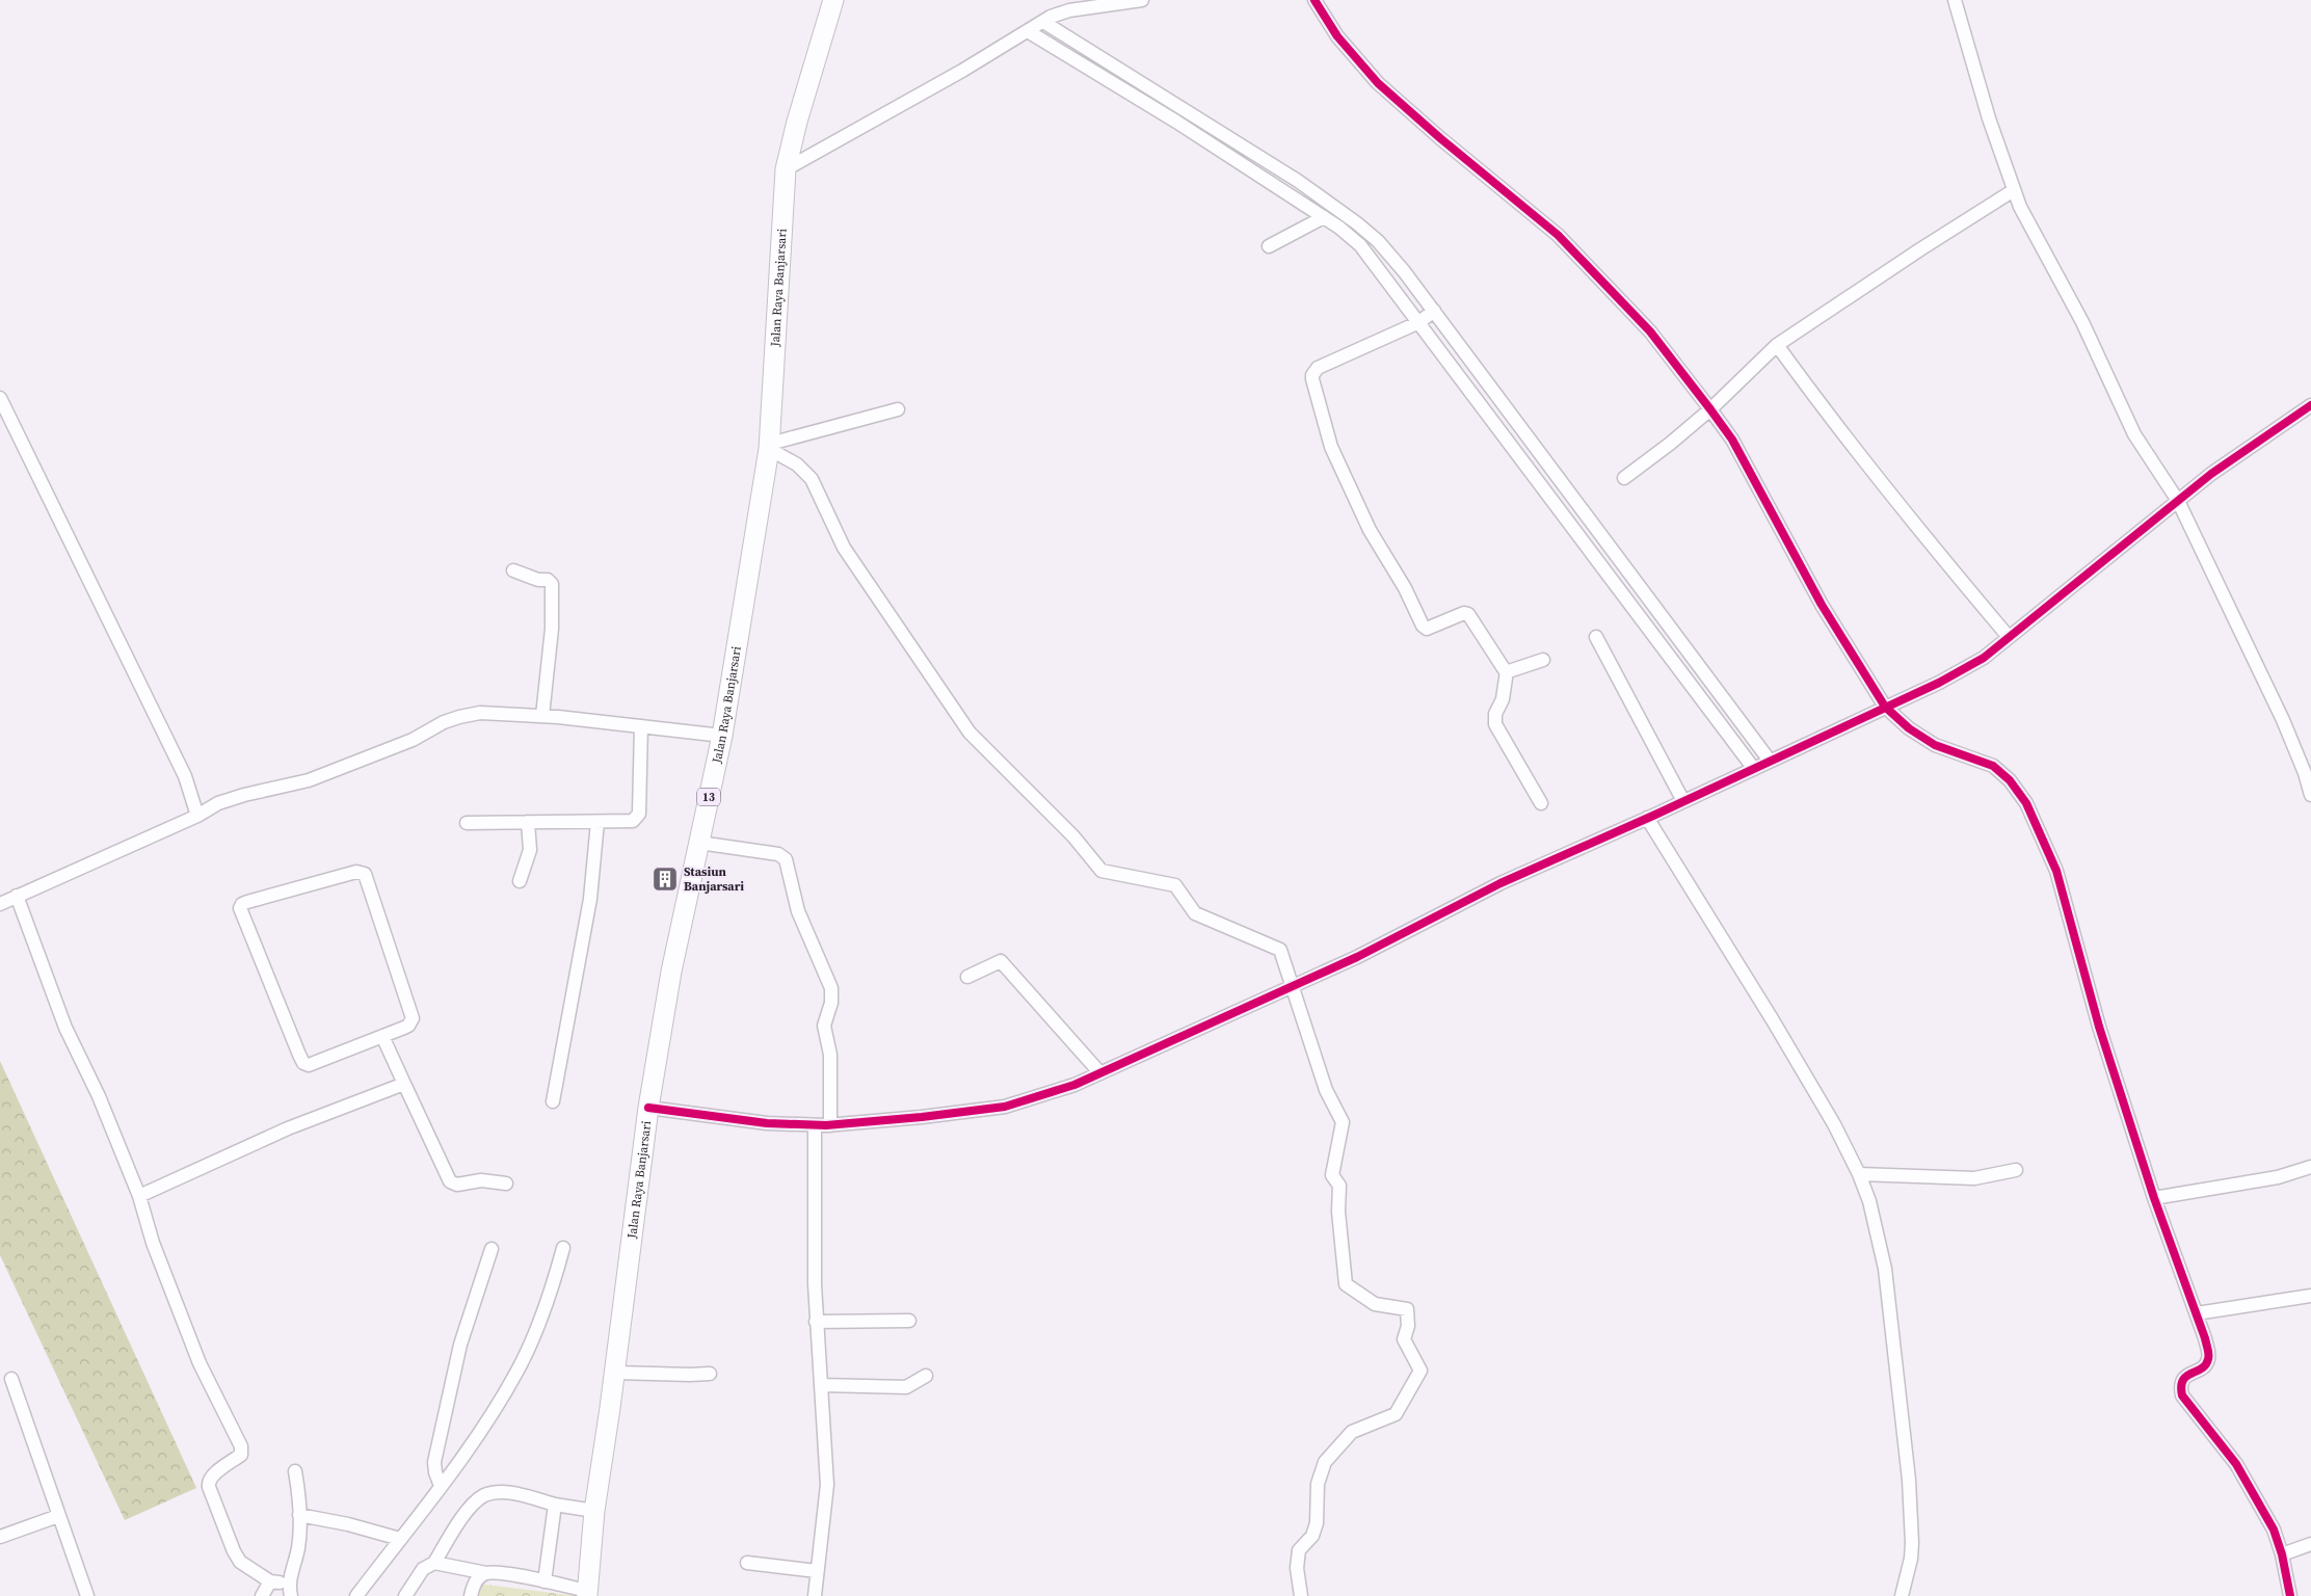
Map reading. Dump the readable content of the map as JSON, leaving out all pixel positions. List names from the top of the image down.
{
  "streets": {
    "highway": ["Jalan Raya Banjarsari", "13"]
  },
  "places": {
    "building": ["Stasiun Banjarsari"]
  }
}
